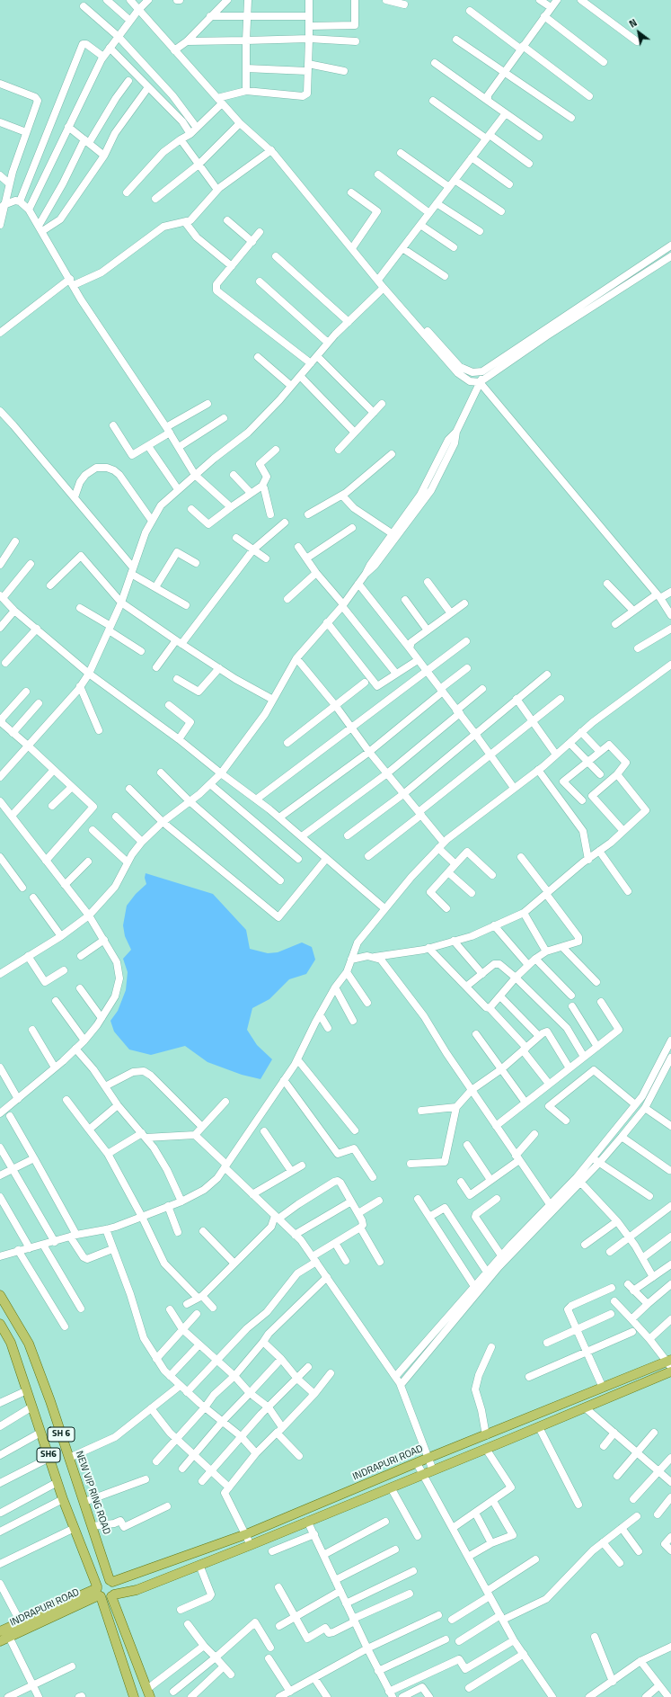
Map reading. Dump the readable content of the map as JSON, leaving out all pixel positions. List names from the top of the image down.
{
  "streets": {
    "main road": [
      "SH 6",
      "SH6",
      "INDRAPURI ROAD",
      "NEW VIP RING ROAD"
    ]
  },
  "crossings": [
    ["SH6", "INDRAPURI ROAD"],
    ["SH6", "NEW VIP RING ROAD"],
    ["INDRAPURI ROAD", "NEW VIP RING ROAD"]
  ],
  "north": "top left"
}
